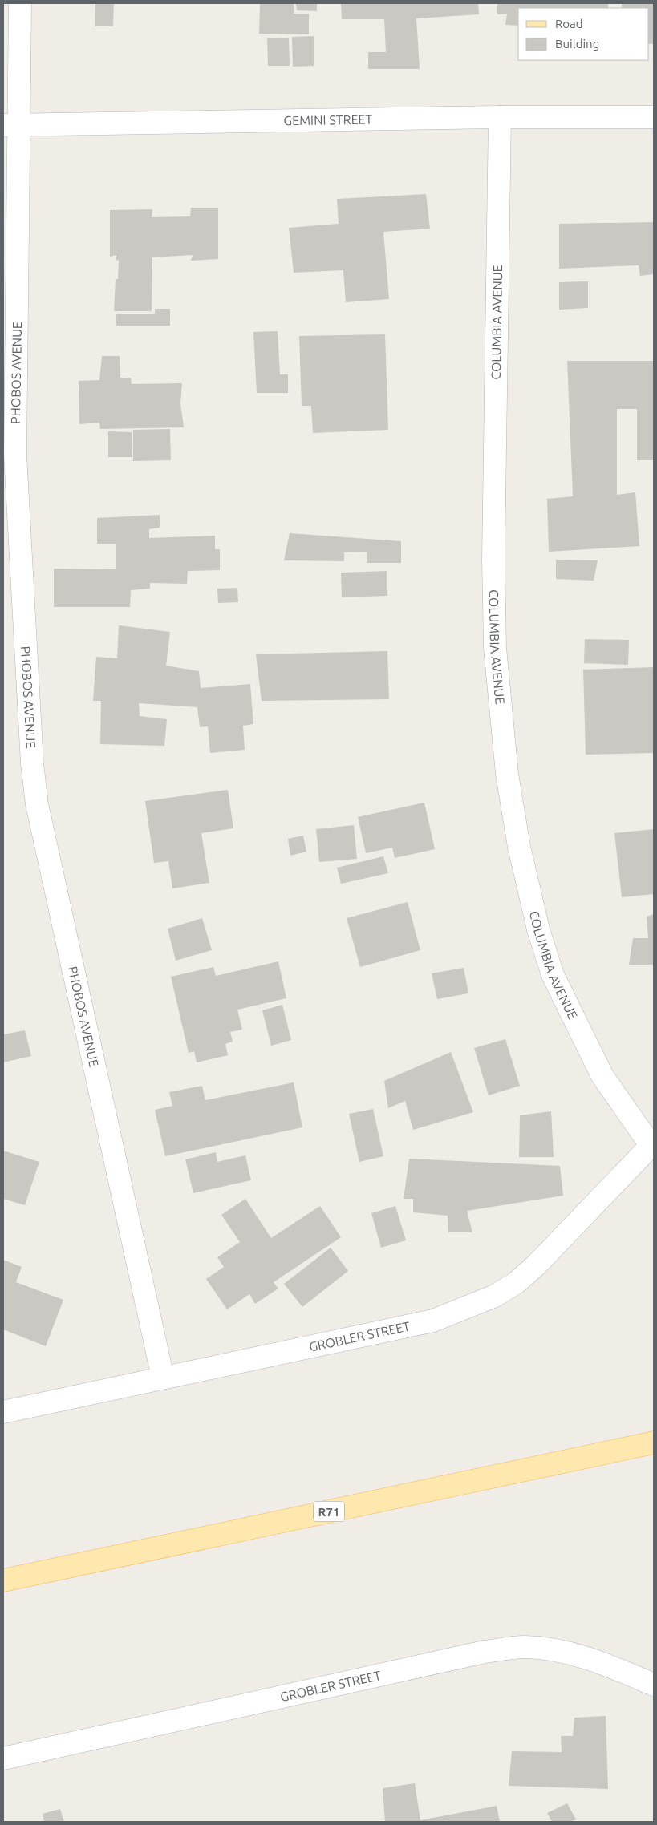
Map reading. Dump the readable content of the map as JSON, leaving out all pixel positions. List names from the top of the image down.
{
  "streets": {
    "main road": ["R71"],
    "street": [
      "GEMINI STREET",
      "COLUMBIA AVENUE",
      "PHOBOS AVENUE",
      "GROBLER STREET"
    ]
  },
  "crossings": [
    ["GEMINI STREET", "COLUMBIA AVENUE"],
    ["GEMINI STREET", "PHOBOS AVENUE"],
    ["COLUMBIA AVENUE", "GROBLER STREET"],
    ["PHOBOS AVENUE", "GROBLER STREET"]
  ],
  "legend": ["Road", "Building"]
}
